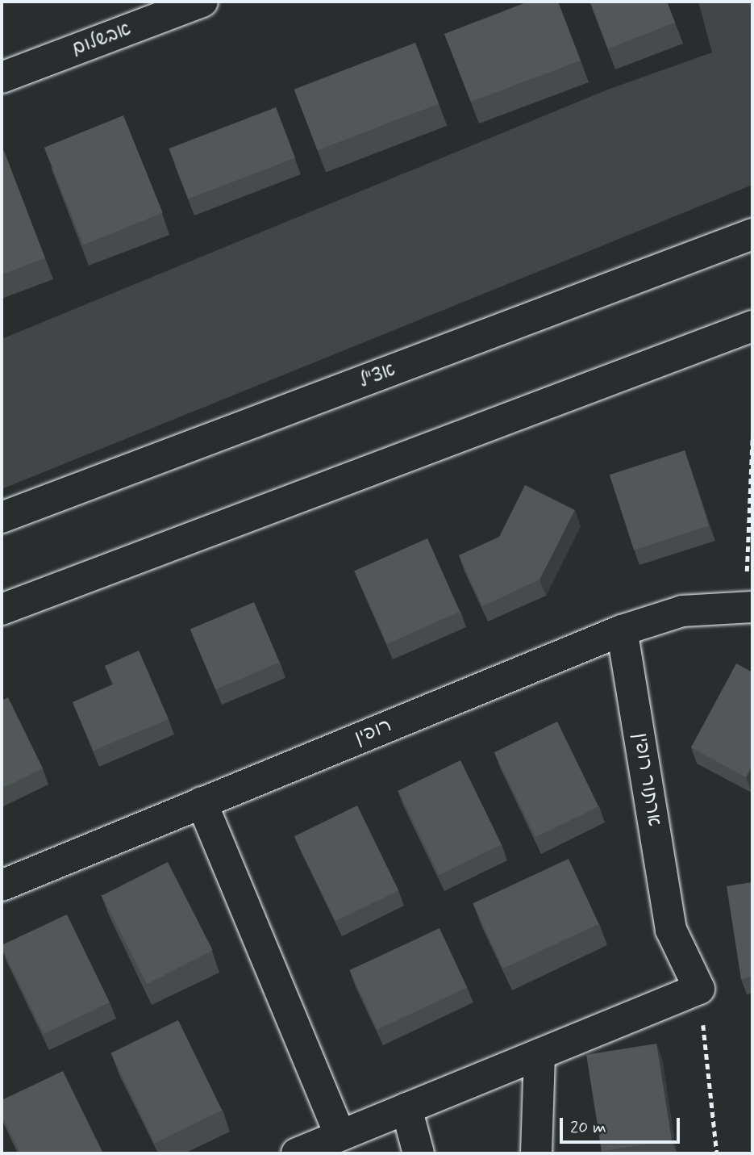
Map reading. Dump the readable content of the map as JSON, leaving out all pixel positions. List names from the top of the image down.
{
  "streets": {
    "street": [
      "אבשלום",
      "אצ\"ל",
      "רופין",
      "ארתור רופין"
    ]
  },
  "crossings": [
    ["רופין", "ארתור רופין"]
  ],
  "scale_bar": "20 m"
}
